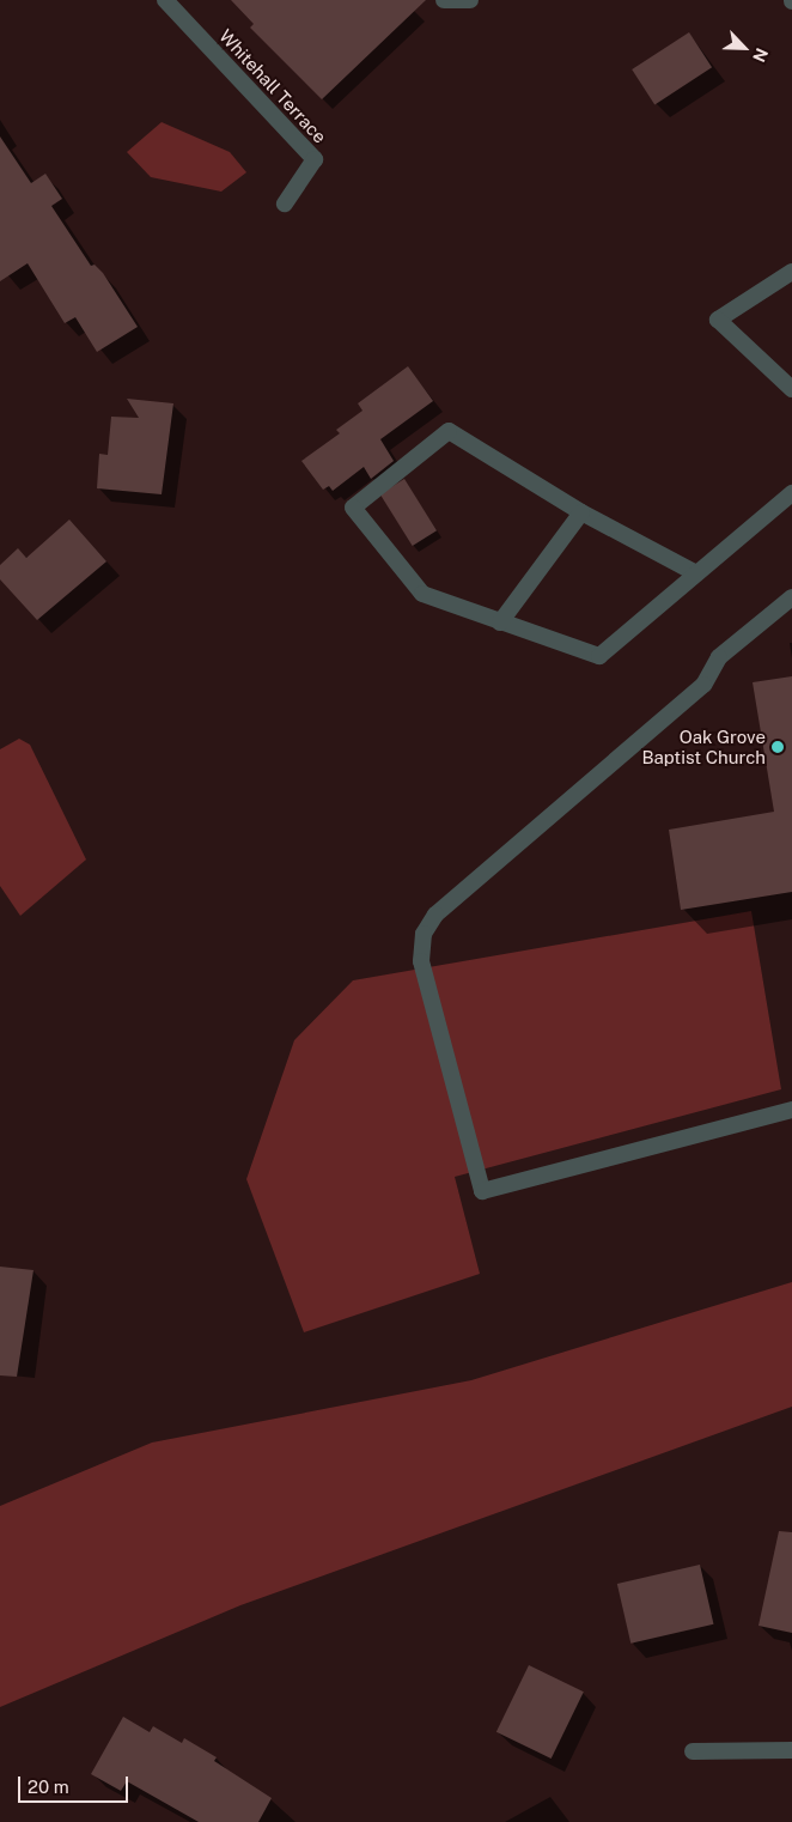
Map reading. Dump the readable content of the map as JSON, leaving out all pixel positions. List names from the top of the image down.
{
  "streets": {
    "street": ["Whitehall Terrace"]
  },
  "places": ["Oak Grove Baptist Church"],
  "scale_bar": "20 m",
  "north": "bottom right"
}
